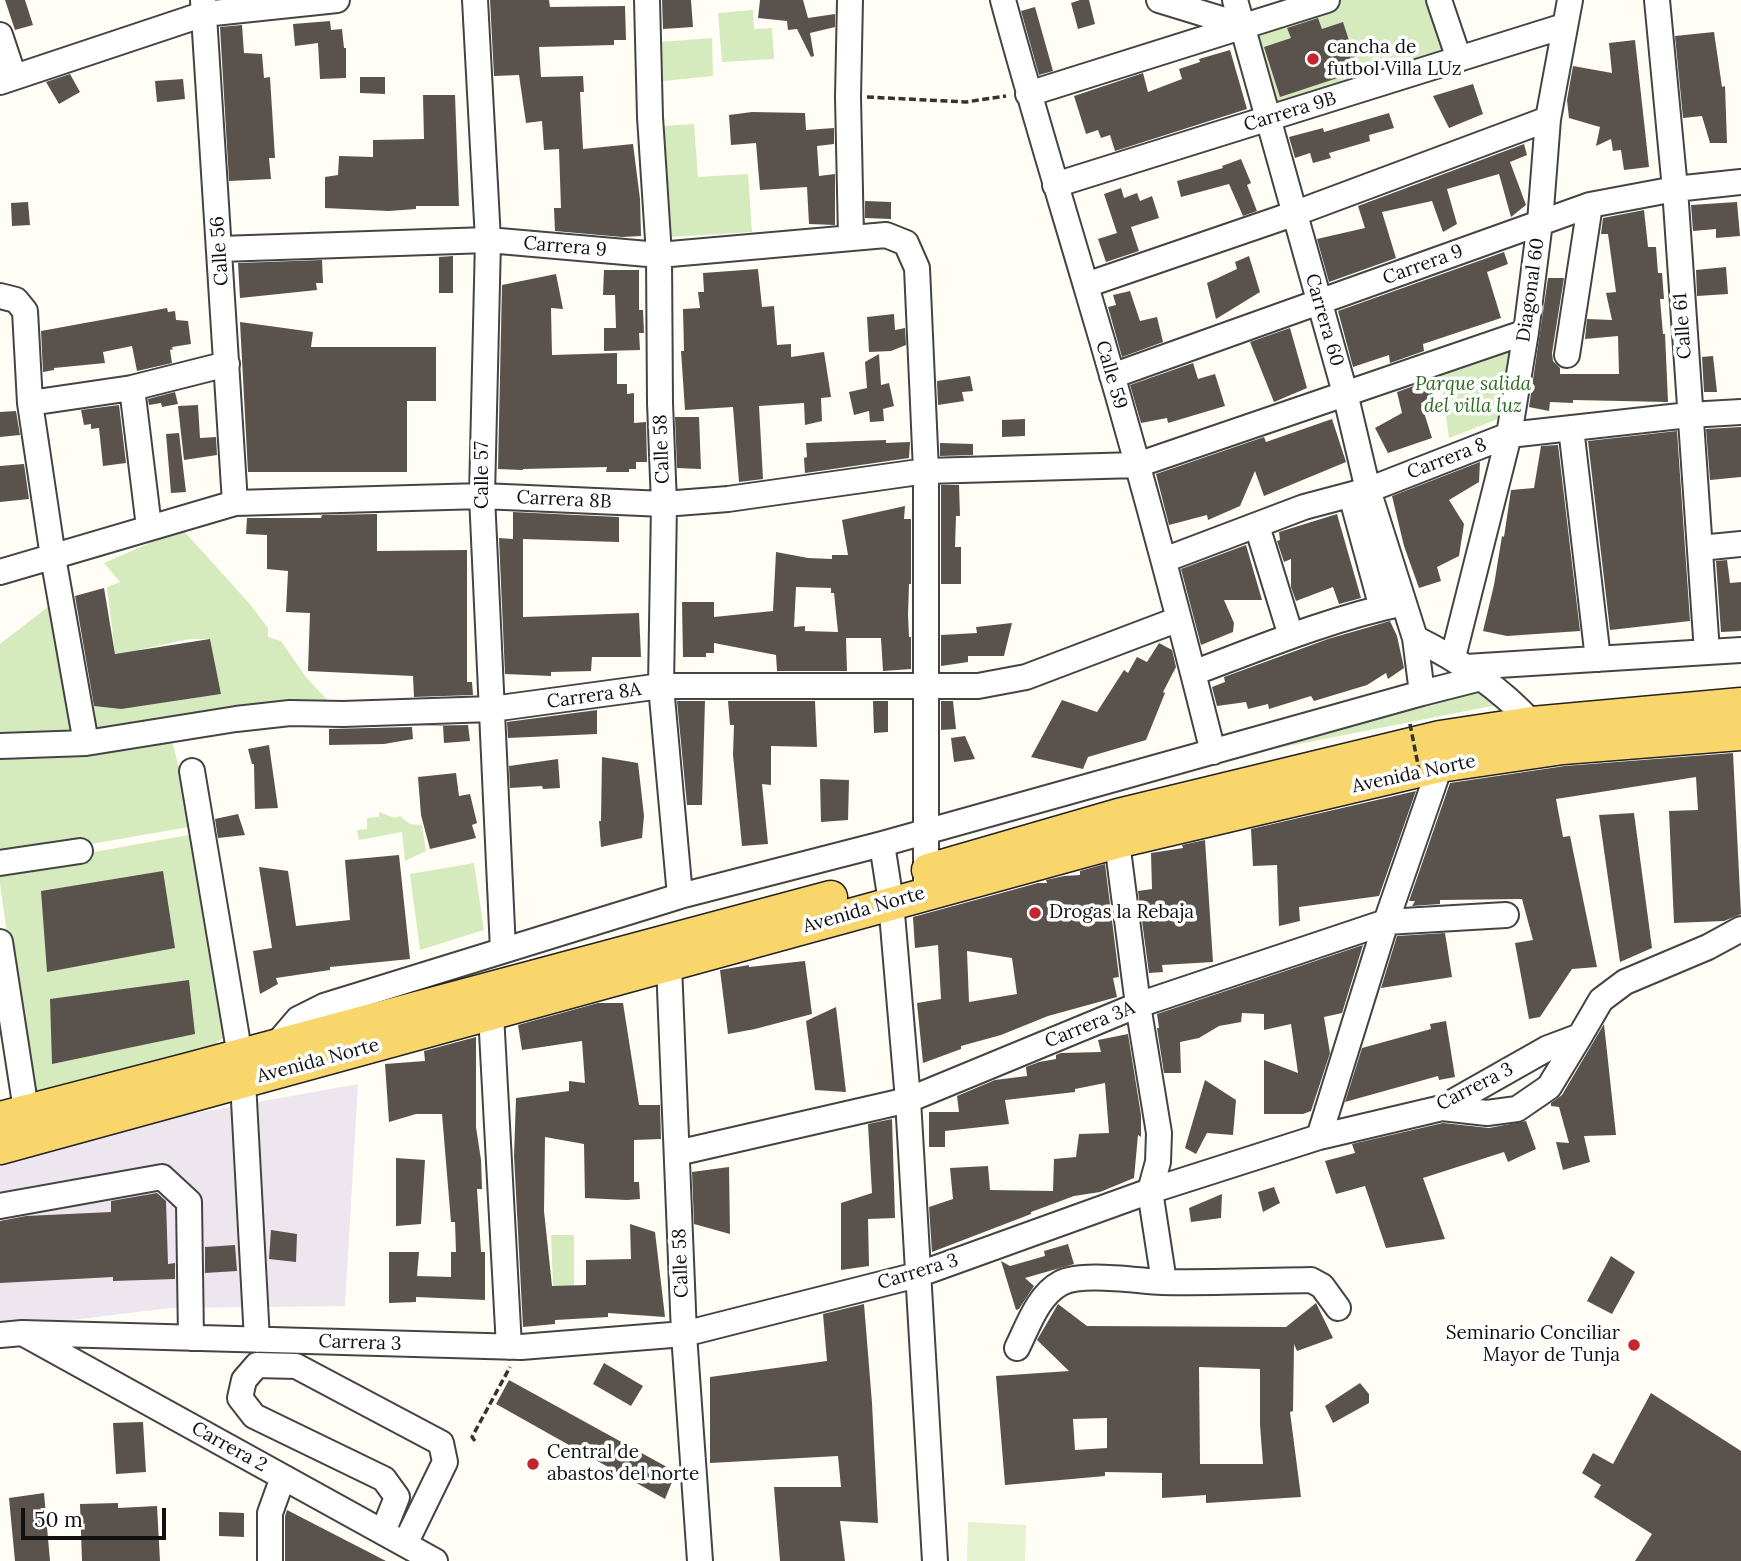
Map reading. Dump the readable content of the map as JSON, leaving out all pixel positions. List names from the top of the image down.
{
  "streets": {
    "main road": ["Avenida Norte"],
    "street": [
      "Carrera 9B",
      "Carrera 9",
      "Calle 56",
      "Diagonal 60",
      "Carrera 60",
      "Calle 61",
      "Calle 59",
      "Calle 58",
      "Carrera 8",
      "Calle 57",
      "Carrera 8B",
      "Carrera 8A",
      "Carrera 3A",
      "Carrera 3",
      "Carrera 2"
    ]
  },
  "crossings": [
    ["Carrera 9B", "Diagonal 60"],
    ["Carrera 9B", "Carrera 60"],
    ["Carrera 9B", "Calle 59"],
    ["Carrera 9", "Calle 56"],
    ["Carrera 9", "Diagonal 60"],
    ["Carrera 9", "Carrera 60"],
    ["Carrera 9", "Calle 61"],
    ["Carrera 9", "Calle 59"],
    ["Carrera 9", "Calle 58"],
    ["Carrera 9", "Calle 57"],
    ["Carrera 9", "Carrera 8B"],
    ["Calle 56", "Carrera 8B"],
    ["Diagonal 60", "Carrera 8"],
    ["Diagonal 60", "Avenida Norte"],
    ["Carrera 60", "Carrera 8"],
    ["Carrera 60", "Avenida Norte"],
    ["Calle 61", "Carrera 8"],
    ["Calle 61", "Avenida Norte"],
    ["Calle 59", "Carrera 8"],
    ["Calle 59", "Carrera 8B"],
    ["Calle 59", "Carrera 8A"],
    ["Calle 59", "Avenida Norte"],
    ["Calle 58", "Carrera 8B"],
    ["Calle 58", "Carrera 8A"],
    ["Calle 58", "Avenida Norte"],
    ["Calle 58", "Carrera 3A"],
    ["Calle 58", "Carrera 3"],
    ["Calle 57", "Carrera 8B"],
    ["Calle 57", "Carrera 8A"],
    ["Calle 57", "Avenida Norte"],
    ["Carrera 3", "Carrera 2"]
  ],
  "parks": ["Parque salida del villa luz"],
  "places": [
    "cancha de futbol Villa LUz",
    "Drogas la Rebaja",
    "Seminario Conciliar Mayor de Tunja",
    "Central de abastos del norte"
  ],
  "scale_bar": "50 m"
}
